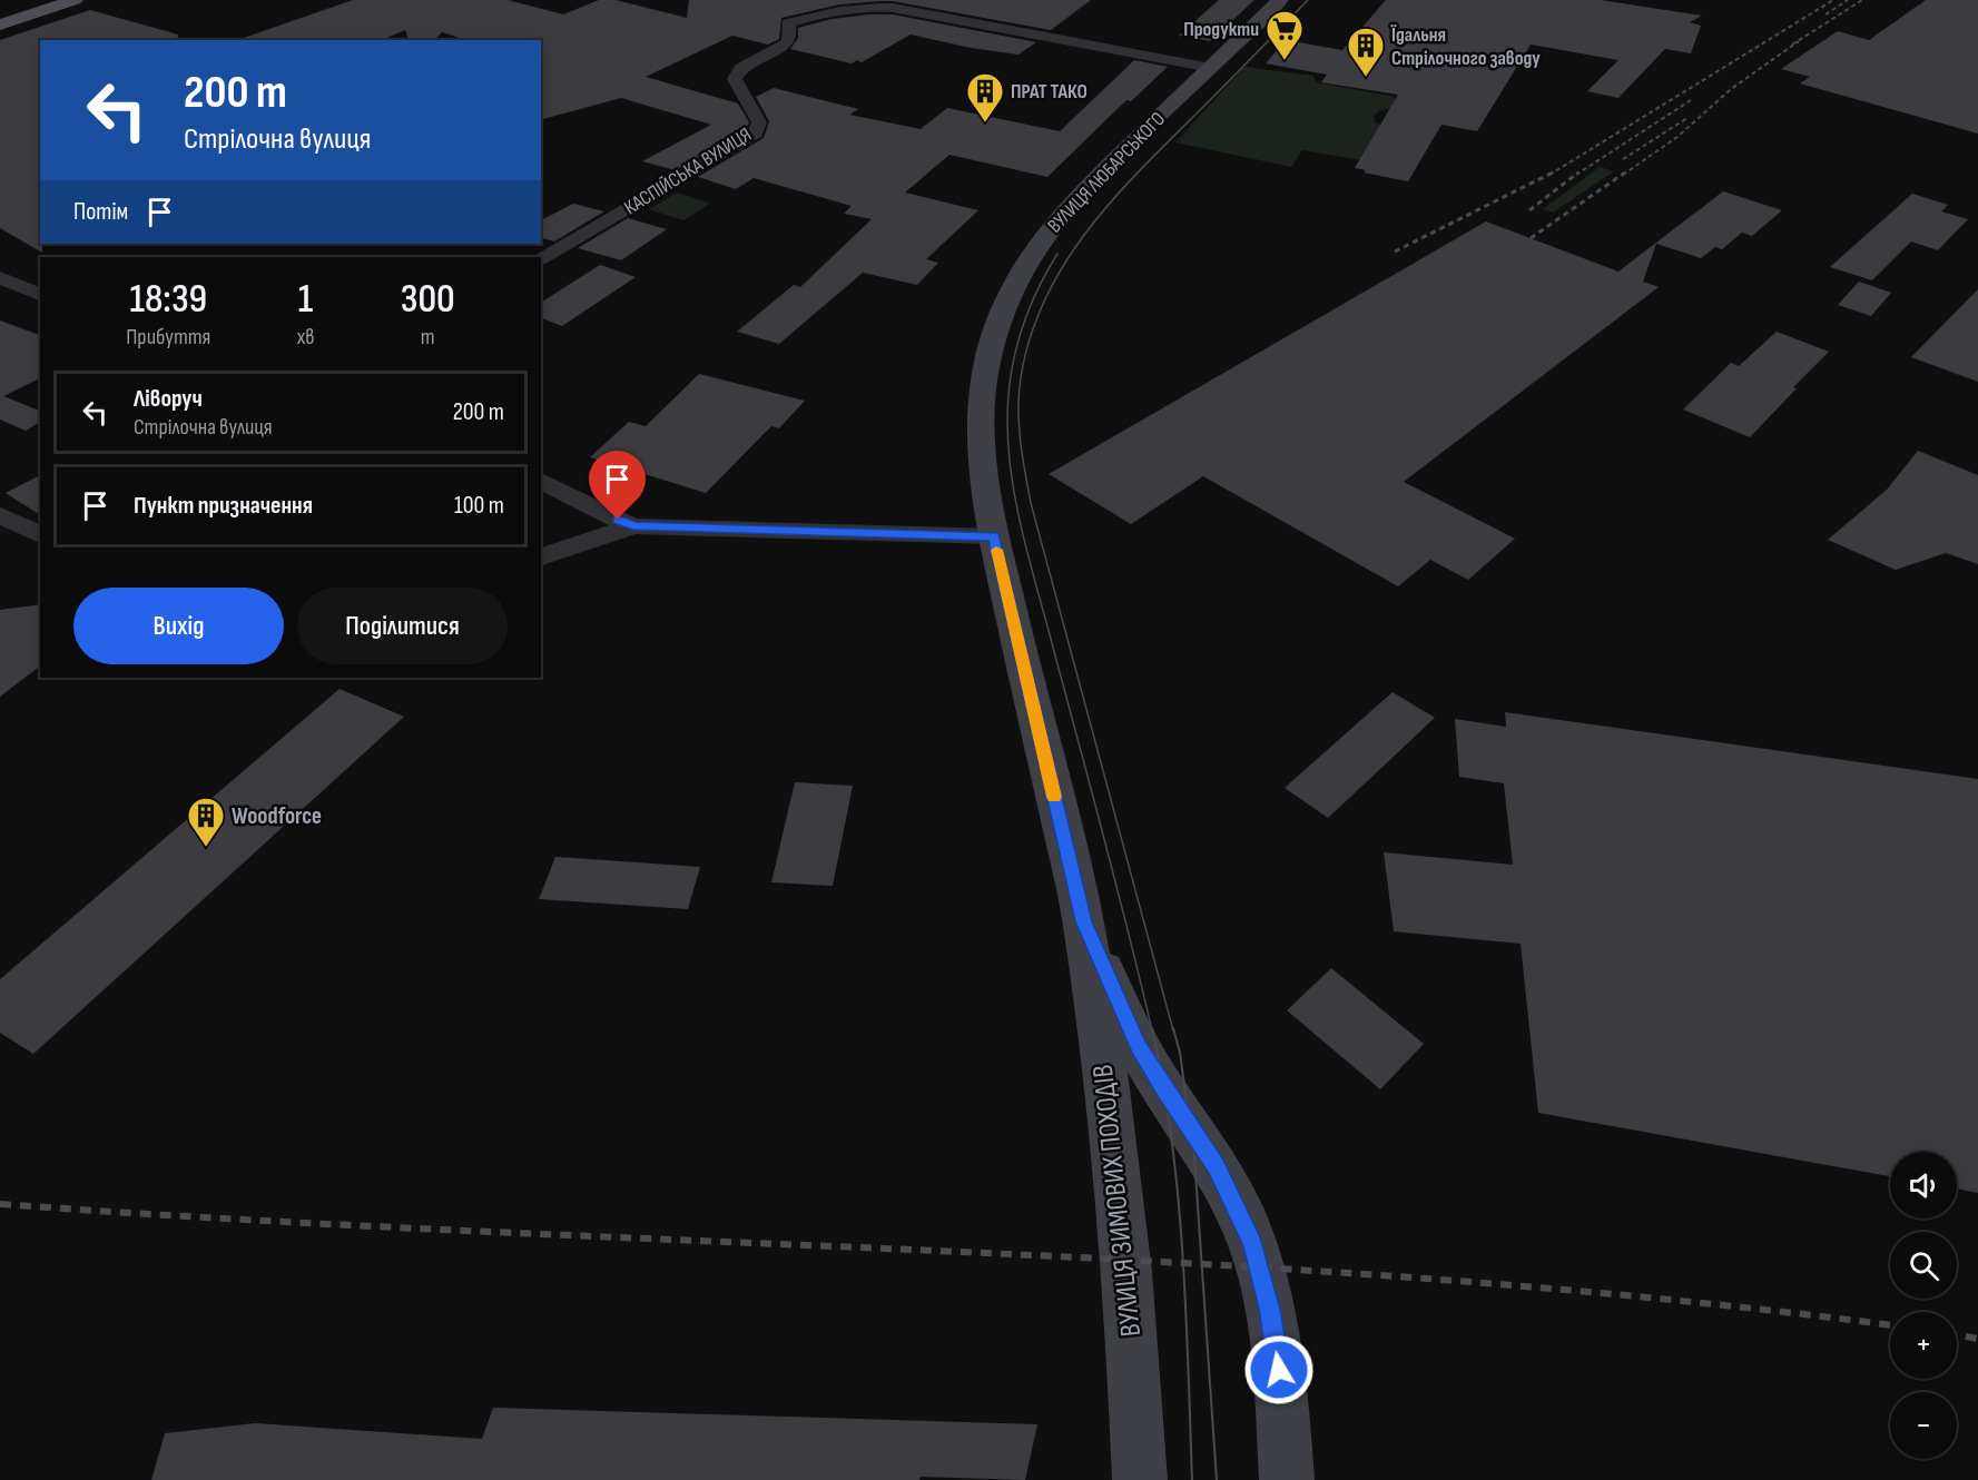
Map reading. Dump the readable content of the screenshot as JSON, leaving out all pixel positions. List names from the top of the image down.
{
  "streets": {
    "main road": ["ВУЛИЦЯ ЛЮБАРСЬКОГО", "ВУЛИЦЯ ЗИМОВИХ ПОХОДІВ"],
    "street": ["КАСПІЙСЬКА ВУЛИЦЯ"]
  },
  "crossings": [
    ["КАСПІЙСЬКА ВУЛИЦЯ", "ВУЛИЦЯ ЛЮБАРСЬКОГО"],
    ["ВУЛИЦЯ ЛЮБАРСЬКОГО", "ВУЛИЦЯ ЗИМОВИХ ПОХОДІВ"]
  ],
  "places": {
    "supermarket": ["Продукти"],
    "building": ["Їдальня Стрілочного заводу", "ПРАТ ТАКО", "Woodforce"]
  },
  "page": {
    "turn": ["200 m", "Стрілочна вулиця"],
    "then": "Потім",
    "eta": [
      "18:39",
      "Прибуття",
      "1",
      "хв",
      "300",
      "m"
    ],
    "list": [
      {
        "name": "Ліворуч",
        "note": "Стрілочна вулиця",
        "value": "200 m"
      },
      {
        "name": "Пункт призначення",
        "value": "100 m"
      }
    ],
    "buttons": ["Вихід", "Поділитися"],
    "map_buttons": ["+", "−"]
  }
}
